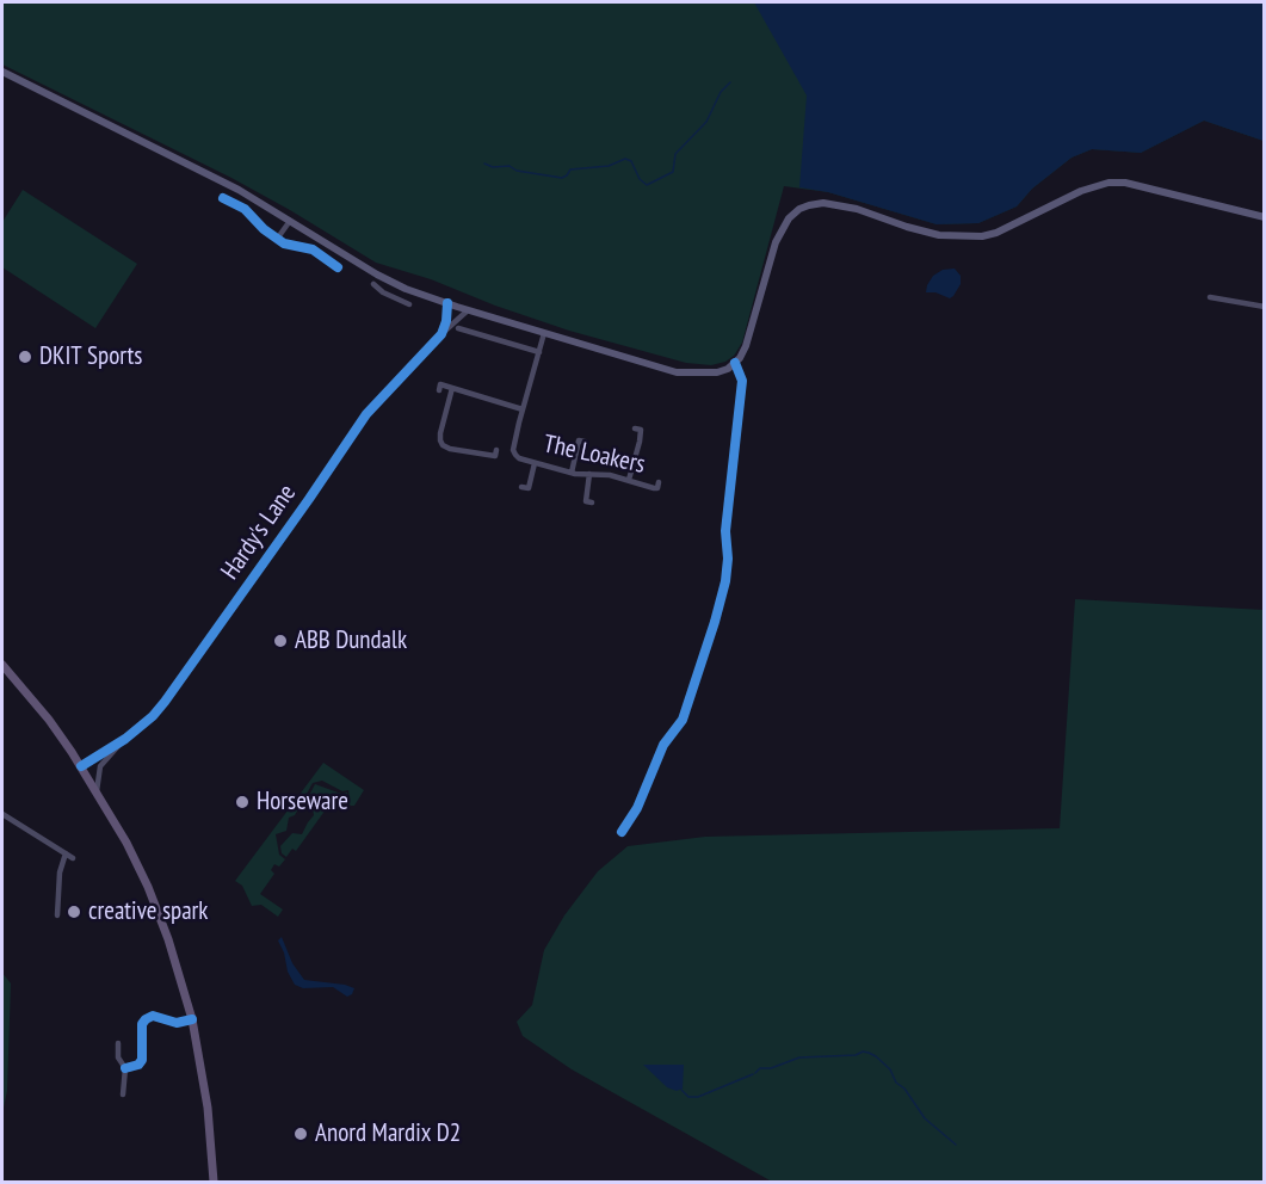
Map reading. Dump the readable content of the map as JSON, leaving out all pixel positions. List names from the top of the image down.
{
  "streets": {
    "street": ["The Loakers", "Hardy's Lane"]
  },
  "places": [
    "DKIT Sports",
    "ABB Dundalk",
    "Horseware",
    "creative spark",
    "Anord Mardix D2"
  ]
}
